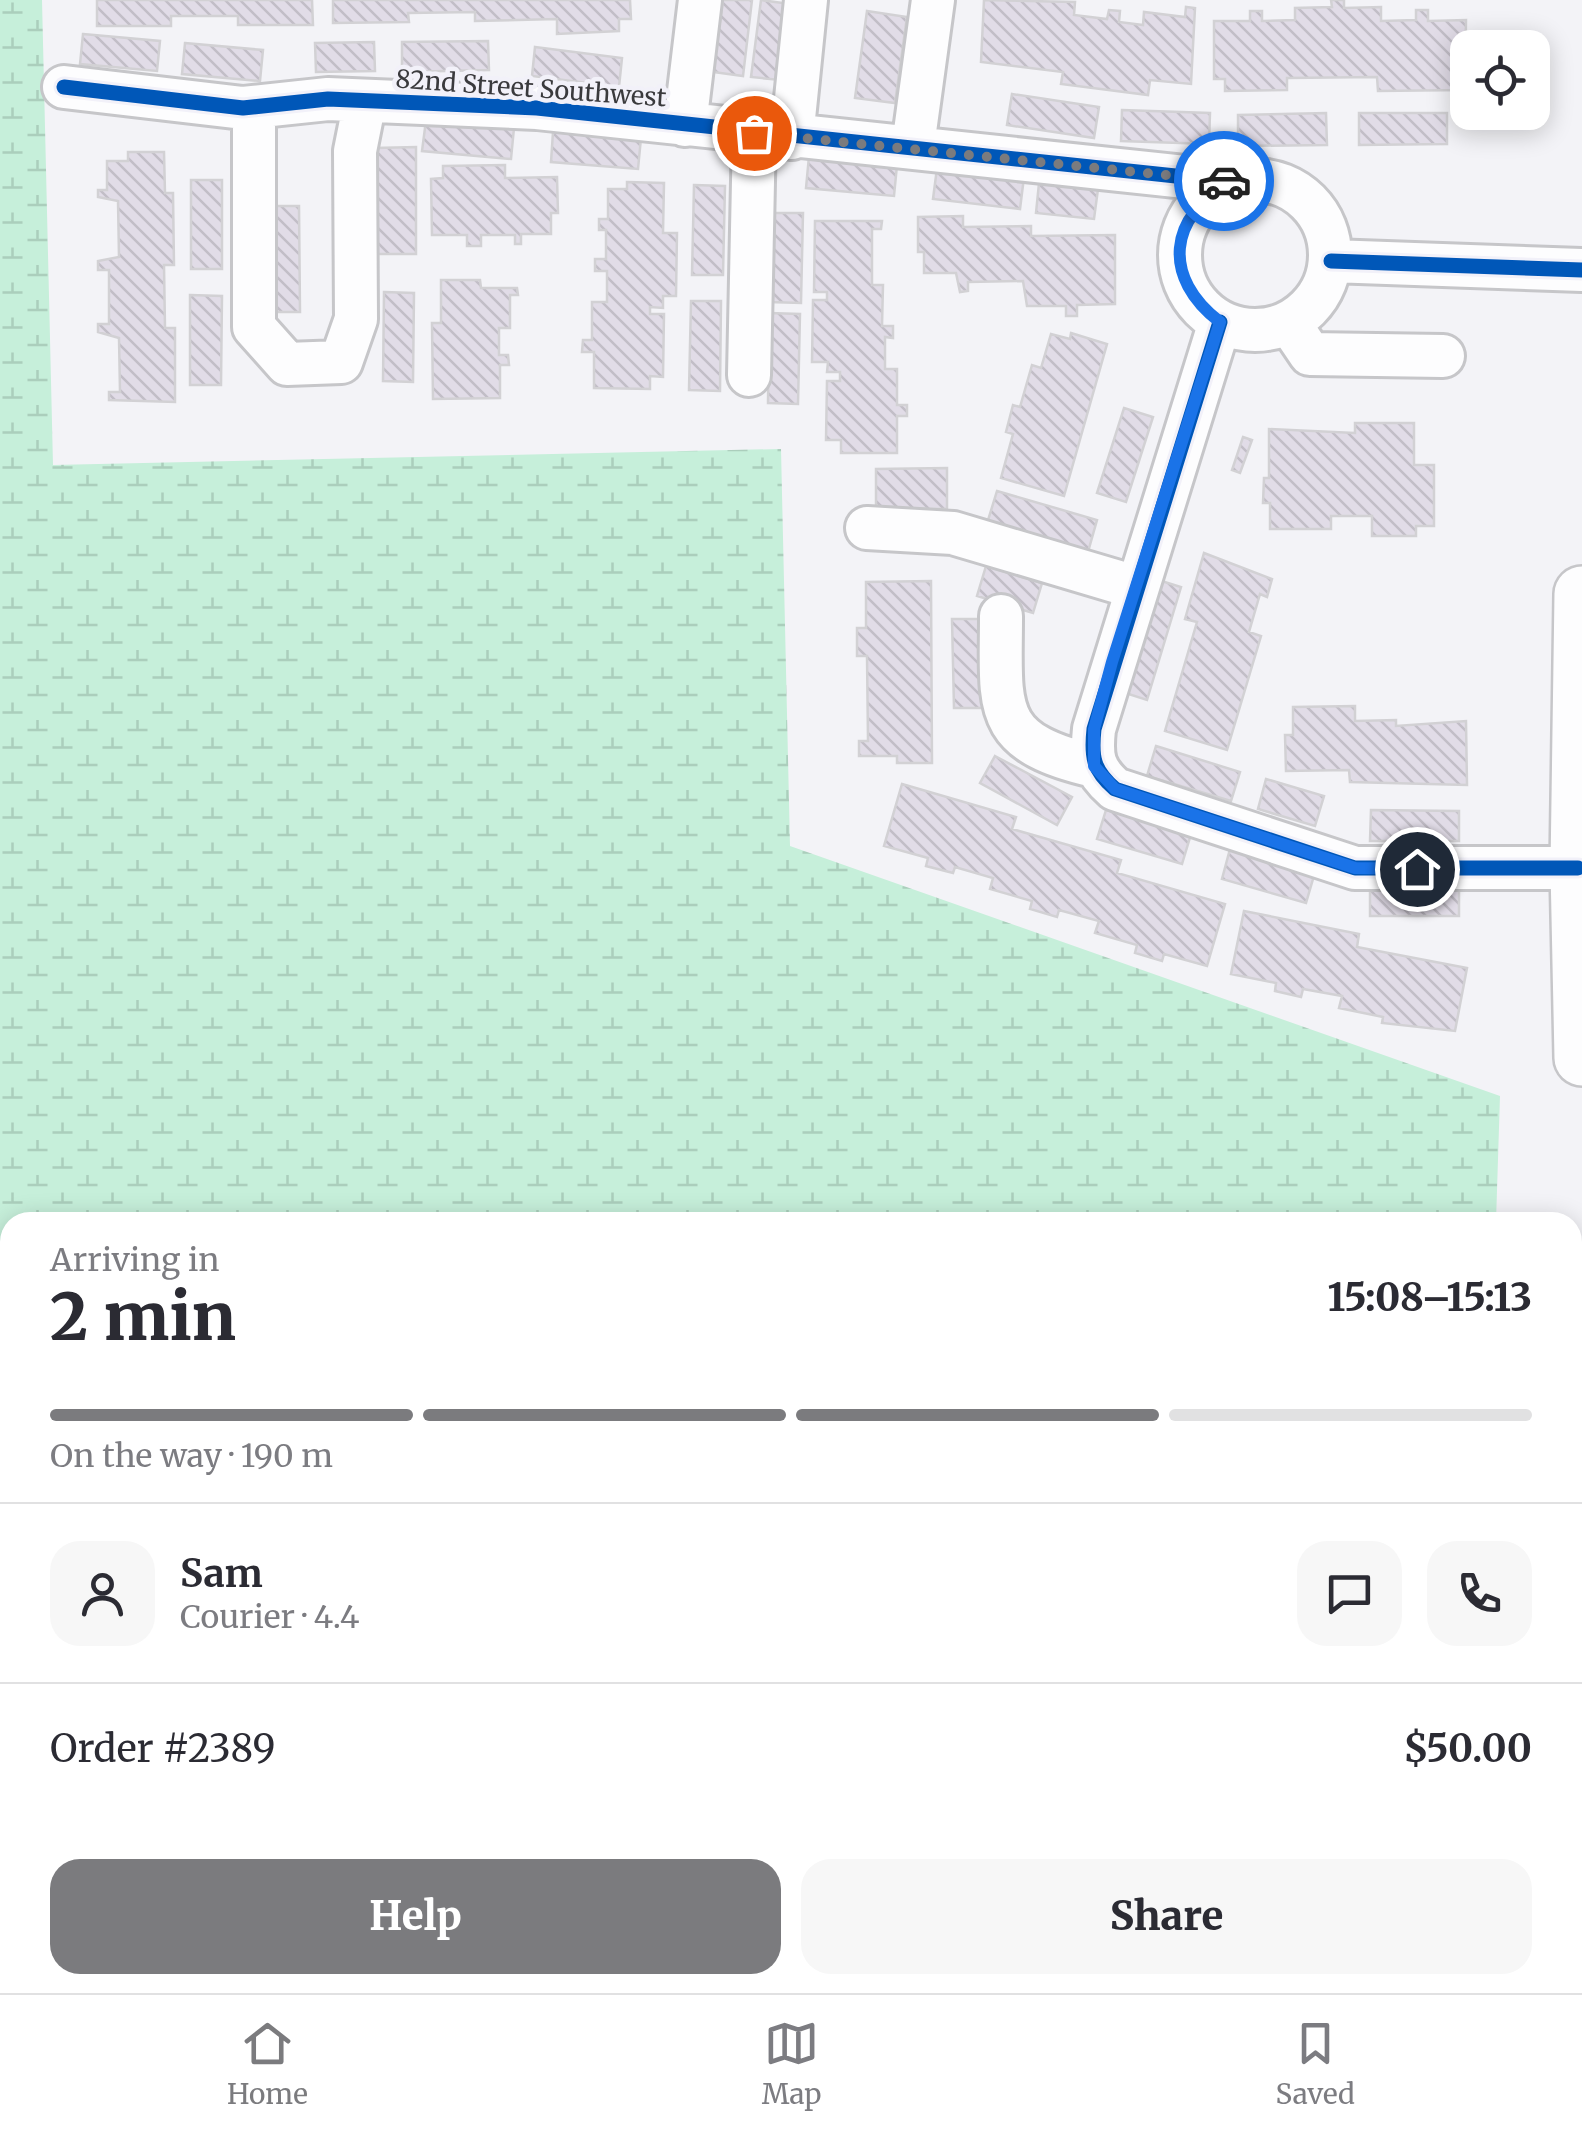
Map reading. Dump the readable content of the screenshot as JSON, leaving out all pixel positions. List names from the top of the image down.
{
  "streets": {
    "street": ["82nd Street Southwest"]
  },
  "page": {
    "heading": ["2 min", "Arriving in", "15:08–15:13"],
    "panel": [
      "Sam",
      "Courier · 4.4",
      "Order #2389",
      "$50.00"
    ],
    "bar": "On the way · 190 m",
    "buttons": ["Help", "Share"],
    "tabs": ["Home", "Map", "Saved"]
  }
}
